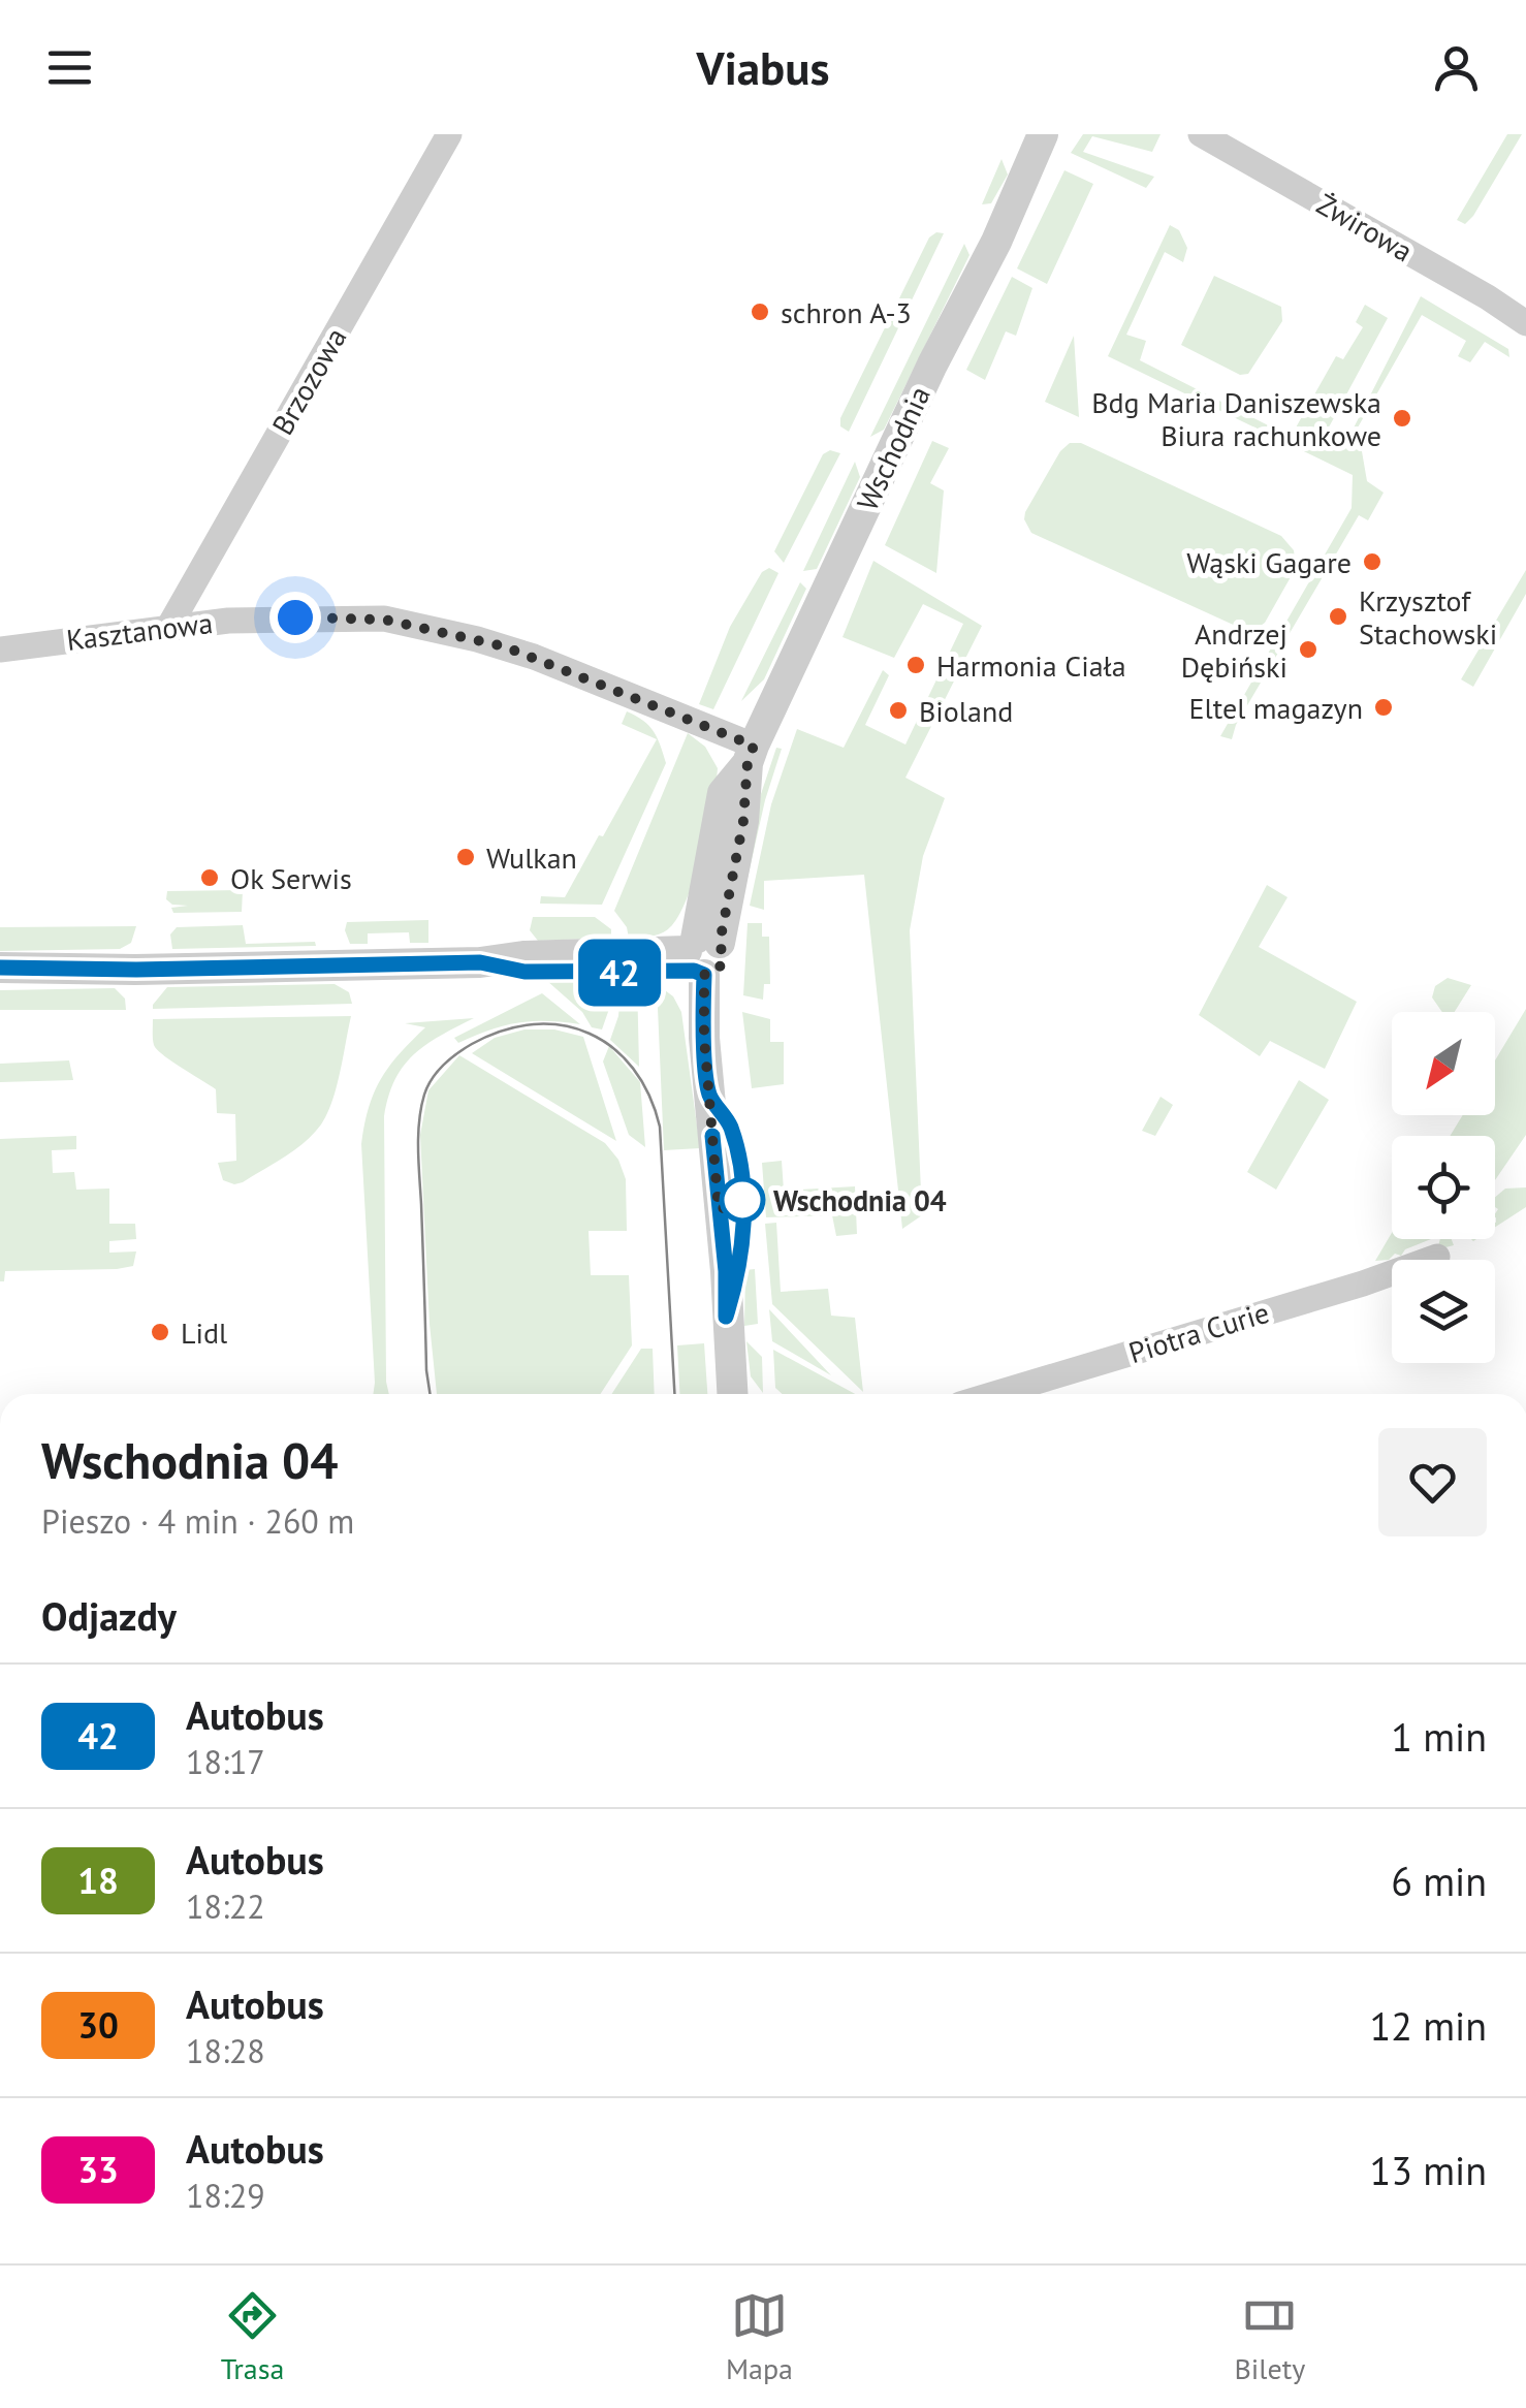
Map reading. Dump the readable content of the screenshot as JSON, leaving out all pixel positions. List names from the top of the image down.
{
  "streets": {
    "street": [
      "Żwirowa",
      "Brzozowa",
      "Wschodnia",
      "Kasztanowa",
      "Piotra Curie"
    ]
  },
  "crossings": [
    ["Brzozowa", "Kasztanowa"],
    ["Wschodnia", "Kasztanowa"]
  ],
  "places": [
    "schron A-3",
    "Bdg Maria Daniszewska Biura rachunkowe",
    "Wąski Gagare",
    "Krzysztof Stachowski",
    "Andrzej Dębiński",
    "Harmonia Ciała",
    "Eltel magazyn",
    "Bioland",
    "Wulkan",
    "Ok Serwis",
    "Wschodnia 04",
    "Lidl"
  ],
  "lines": ["bus line 42"],
  "north": "bottom left",
  "page": {
    "header": "Viabus",
    "on_map": "42",
    "heading": [
      ["Wschodnia 04", "Pieszo · 4 min · 260 m"],
      "Odjazdy"
    ],
    "list": [
      {
        "mark": "42",
        "name": "Autobus",
        "note": "18:17",
        "value": "1 min"
      },
      {
        "mark": "18",
        "name": "Autobus",
        "note": "18:22",
        "value": "6 min"
      },
      {
        "mark": "30",
        "name": "Autobus",
        "note": "18:28",
        "value": "12 min"
      },
      {
        "mark": "33",
        "name": "Autobus",
        "note": "18:29",
        "value": "13 min"
      }
    ],
    "tabs": ["Trasa", "Mapa", "Bilety"]
  }
}
